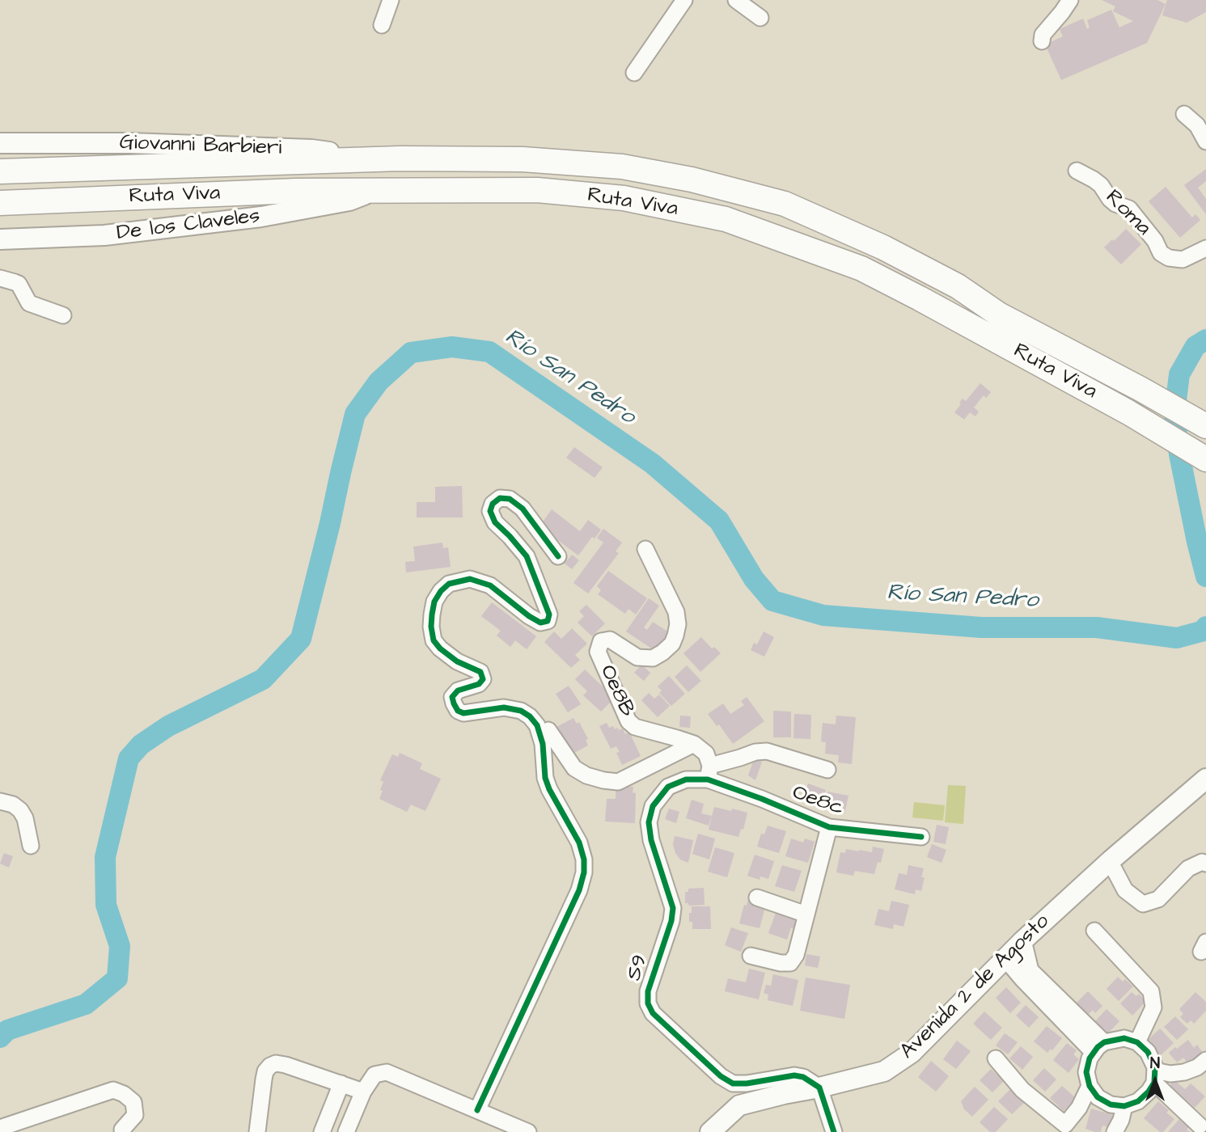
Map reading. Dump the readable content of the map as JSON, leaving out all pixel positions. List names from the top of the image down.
{
  "streets": {
    "highway": ["Ruta Viva"],
    "main road": ["Giovanni Barbieri", "De los Claveles", "Avenida 2 de Agosto"],
    "street": [
      "Roma",
      "Oe8B",
      "Oe8c",
      "S9"
    ]
  },
  "crossings": [
    ["Giovanni Barbieri", "Ruta Viva"],
    ["Ruta Viva", "De los Claveles"],
    ["Oe8c", "S9"],
    ["S9", "Avenida 2 de Agosto"]
  ],
  "water": ["Río San Pedro"],
  "north": "top"
}
